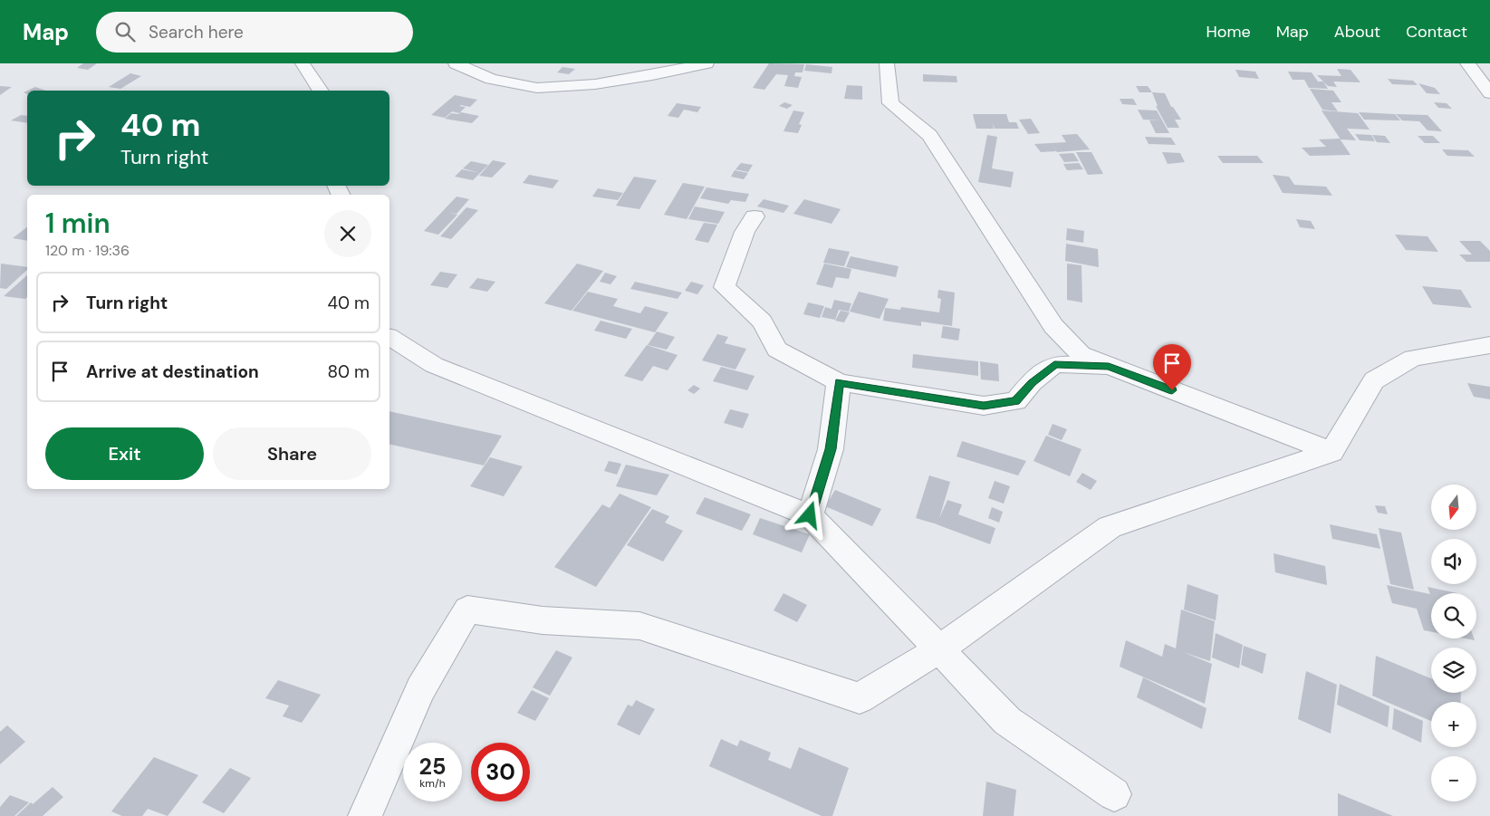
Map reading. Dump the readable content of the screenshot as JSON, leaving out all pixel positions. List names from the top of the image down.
{
  "north": "bottom",
  "page": {
    "header": "Map",
    "search": "Search here",
    "nav": [
      "Home",
      "Map",
      "About",
      "Contact"
    ],
    "turn": ["40 m", "Turn right"],
    "heading": ["1 min", "120 m · 19:36"],
    "list": [
      {
        "name": "Turn right",
        "value": "40 m"
      },
      {
        "name": "Arrive at destination",
        "value": "80 m"
      }
    ],
    "buttons": ["Exit", "Share"],
    "map_buttons": ["+", "−"],
    "speed": "25 km/h",
    "limit": "30"
  }
}
